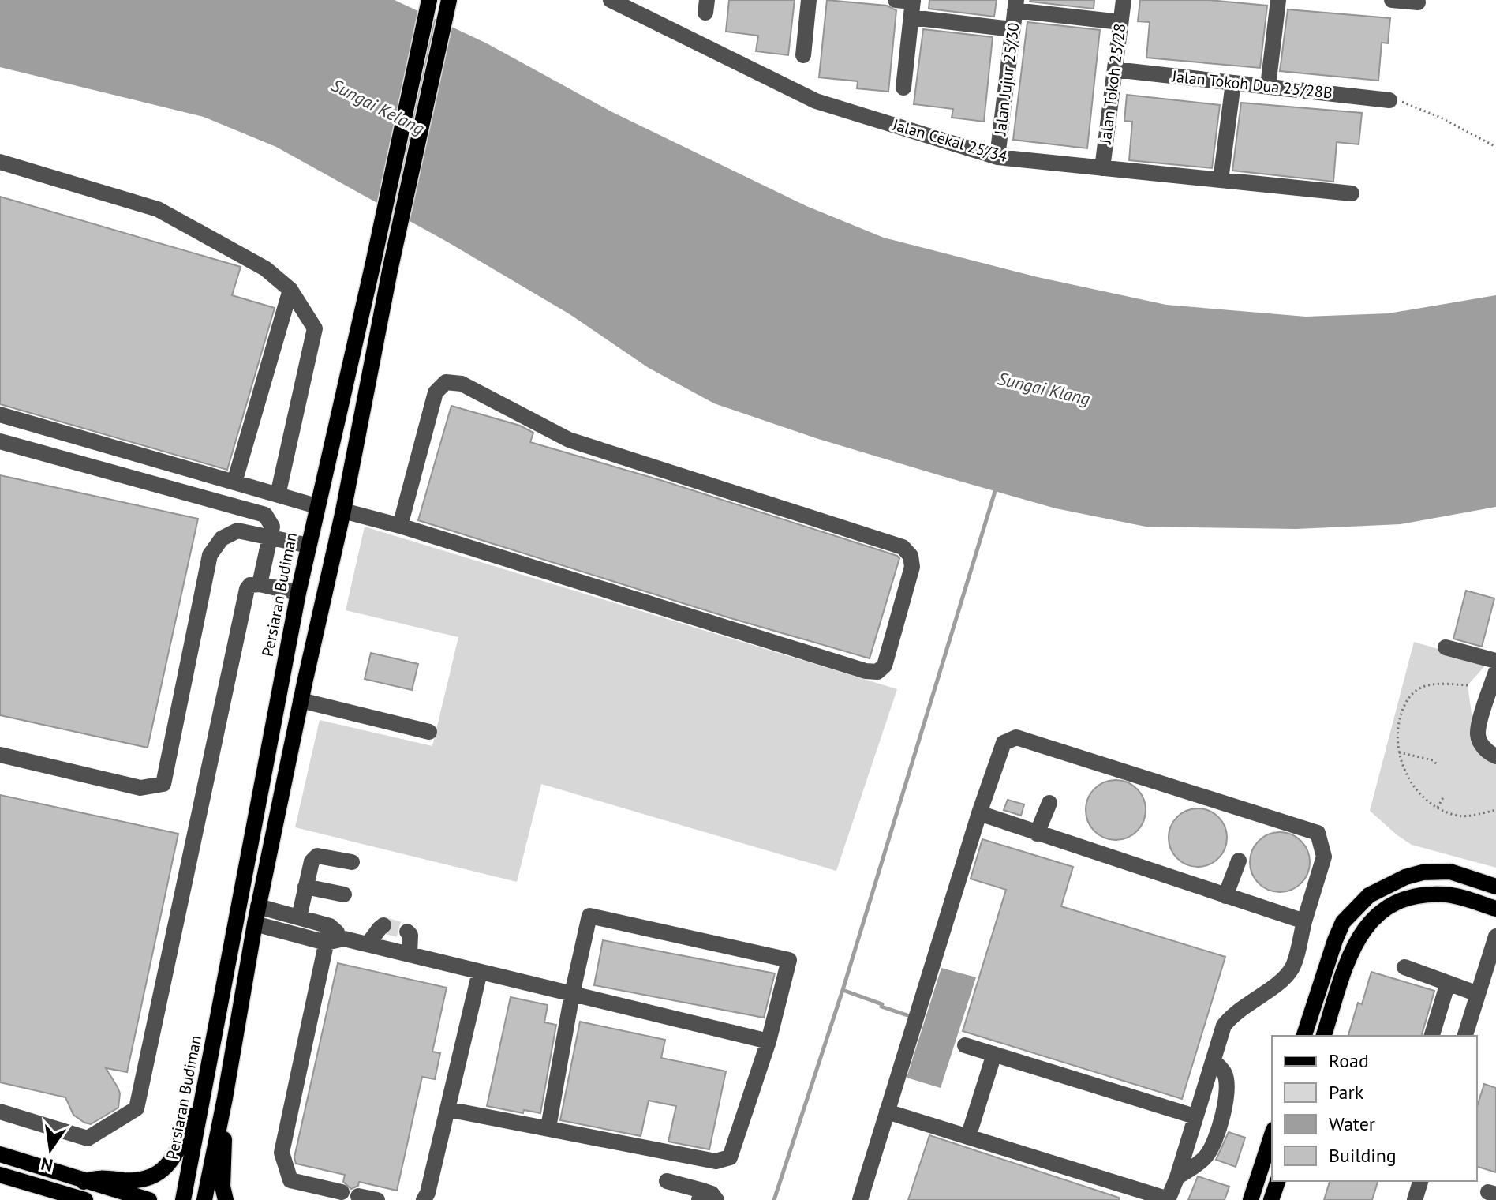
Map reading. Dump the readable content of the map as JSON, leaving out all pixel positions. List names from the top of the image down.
{
  "streets": {
    "main road": ["Persiaran Budiman"],
    "street": [
      "Jalan Jujur 25/30",
      "Jalan Tokoh 25/28",
      "Jalan Tokoh Dua 25/28B",
      "Jalan Cekal 25/34"
    ]
  },
  "crossings": [
    ["Jalan Jujur 25/30", "Jalan Cekal 25/34"],
    ["Jalan Tokoh 25/28", "Jalan Tokoh Dua 25/28B"],
    ["Jalan Tokoh 25/28", "Jalan Cekal 25/34"]
  ],
  "water": ["Sungai Kelang", "Sungai Klang"],
  "legend": [
    "Road",
    "Park",
    "Water",
    "Building"
  ],
  "north": "bottom"
}
